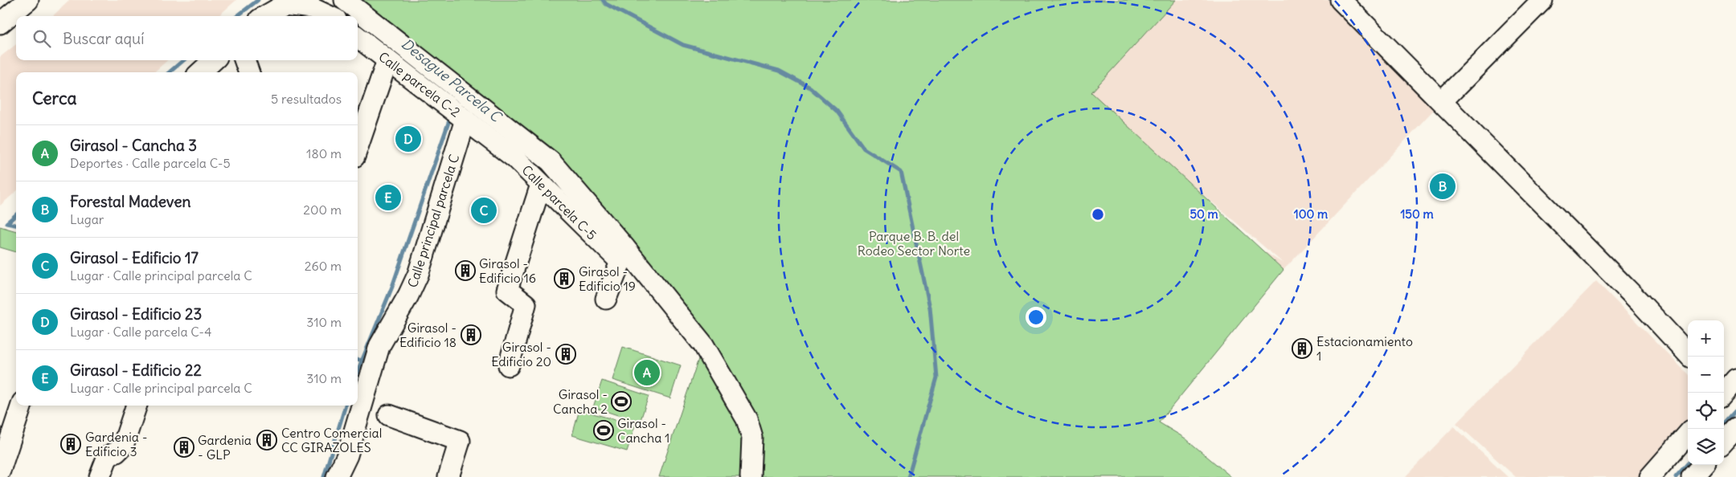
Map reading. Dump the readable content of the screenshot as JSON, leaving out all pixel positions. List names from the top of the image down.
{
  "streets": {
    "street": ["Calle parcela C-2", "Calle parcela C-5", "Calle principal parcela C"]
  },
  "crossings": [
    ["Calle parcela C-2", "Calle parcela C-5"],
    ["Calle parcela C-2", "Calle principal parcela C"],
    ["Calle parcela C-5", "Calle principal parcela C"]
  ],
  "water": ["Desague Parcela C"],
  "parks": ["Parque B. B. del Rodeo Sector Norte"],
  "places": {
    "building": [
      "Girasol - Edificio 16",
      "Girasol - Edificio 19",
      "Girasol - Edificio 18",
      "Estacionamiento 1",
      "Girasol - Edificio 20",
      "Centro Comercial CC GIRAZOLES",
      "Gardenia - Edificio 3",
      "Gardenia - GLP"
    ],
    "sports": ["Girasol - Cancha 2", "Girasol - Cancha 1"]
  },
  "page": {
    "search": "Buscar aquí",
    "heading": ["Cerca", "5 resultados"],
    "pins": [
      "D",
      "B",
      "E",
      "C",
      "A"
    ],
    "list": [
      {
        "mark": "A",
        "name": "Girasol - Cancha 3",
        "note": "Deportes · Calle parcela C-5",
        "value": "180 m"
      },
      {
        "mark": "B",
        "name": "Forestal Madeven",
        "note": "Lugar",
        "value": "200 m"
      },
      {
        "mark": "C",
        "name": "Girasol - Edificio 17",
        "note": "Lugar · Calle principal parcela C",
        "value": "260 m"
      },
      {
        "mark": "D",
        "name": "Girasol - Edificio 23",
        "note": "Lugar · Calle parcela C-4",
        "value": "310 m"
      },
      {
        "mark": "E",
        "name": "Girasol - Edificio 22",
        "note": "Lugar · Calle principal parcela C",
        "value": "310 m"
      }
    ],
    "map_buttons": ["+", "−"]
  },
  "rings": ["50 m", "100 m", "150 m"]
}
